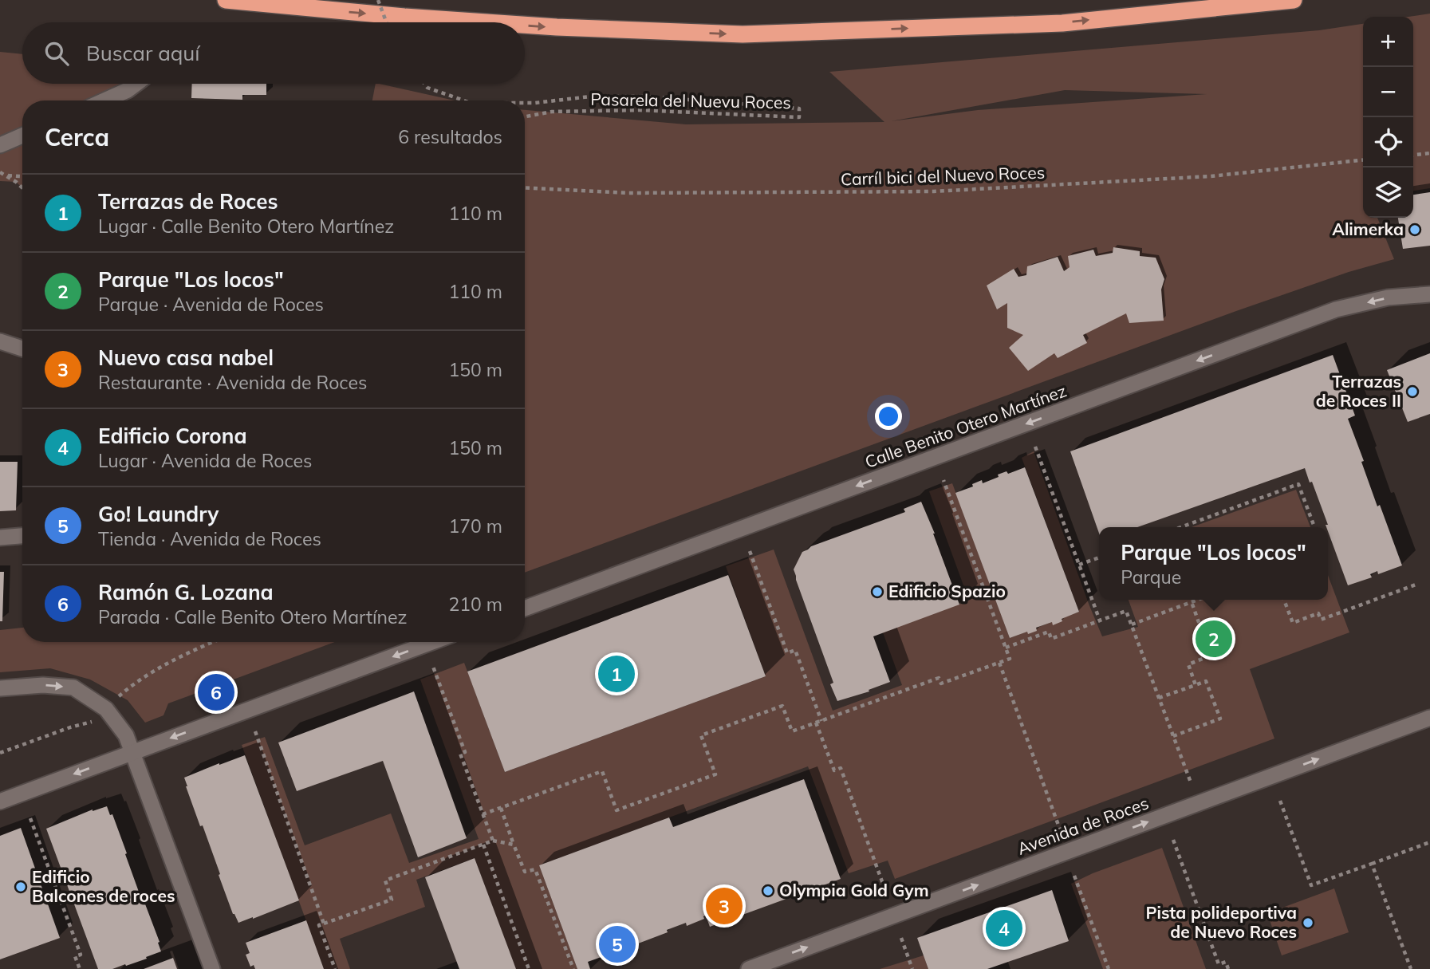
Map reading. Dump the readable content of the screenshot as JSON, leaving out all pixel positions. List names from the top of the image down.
{
  "streets": {
    "street": ["Calle Benito Otero Martínez", "Avenida de Roces"],
    "path": ["Pasarela del Nuevu Roces", "Carríl bici del Nuevo Roces"]
  },
  "one_way": ["Calle Benito Otero Martínez", "Avenida de Roces"],
  "places": [
    "Alimerka",
    "Terrazas de Roces II",
    "Edificio Spazio",
    "Edificio Balcones de roces",
    "Olympia Gold Gym",
    "Pista polideportiva de Nuevo Roces"
  ],
  "page": {
    "map_buttons": ["+", "−"],
    "search": "Buscar aquí",
    "heading": ["Cerca", "6 resultados"],
    "list": [
      {
        "mark": "1",
        "name": "Terrazas de Roces",
        "note": "Lugar · Calle Benito Otero Martínez",
        "value": "110 m"
      },
      {
        "mark": "2",
        "name": "Parque \"Los locos\"",
        "note": "Parque · Avenida de Roces",
        "value": "110 m"
      },
      {
        "mark": "3",
        "name": "Nuevo casa nabel",
        "note": "Restaurante · Avenida de Roces",
        "value": "150 m"
      },
      {
        "mark": "4",
        "name": "Edificio Corona",
        "note": "Lugar · Avenida de Roces",
        "value": "150 m"
      },
      {
        "mark": "5",
        "name": "Go! Laundry",
        "note": "Tienda · Avenida de Roces",
        "value": "170 m"
      },
      {
        "mark": "6",
        "name": "Ramón G. Lozana",
        "note": "Parada · Calle Benito Otero Martínez",
        "value": "210 m"
      }
    ],
    "popup": ["Parque \"Los locos\"", "Parque"],
    "pins": [
      "2",
      "1",
      "6",
      "3",
      "4",
      "5"
    ]
  }
}
